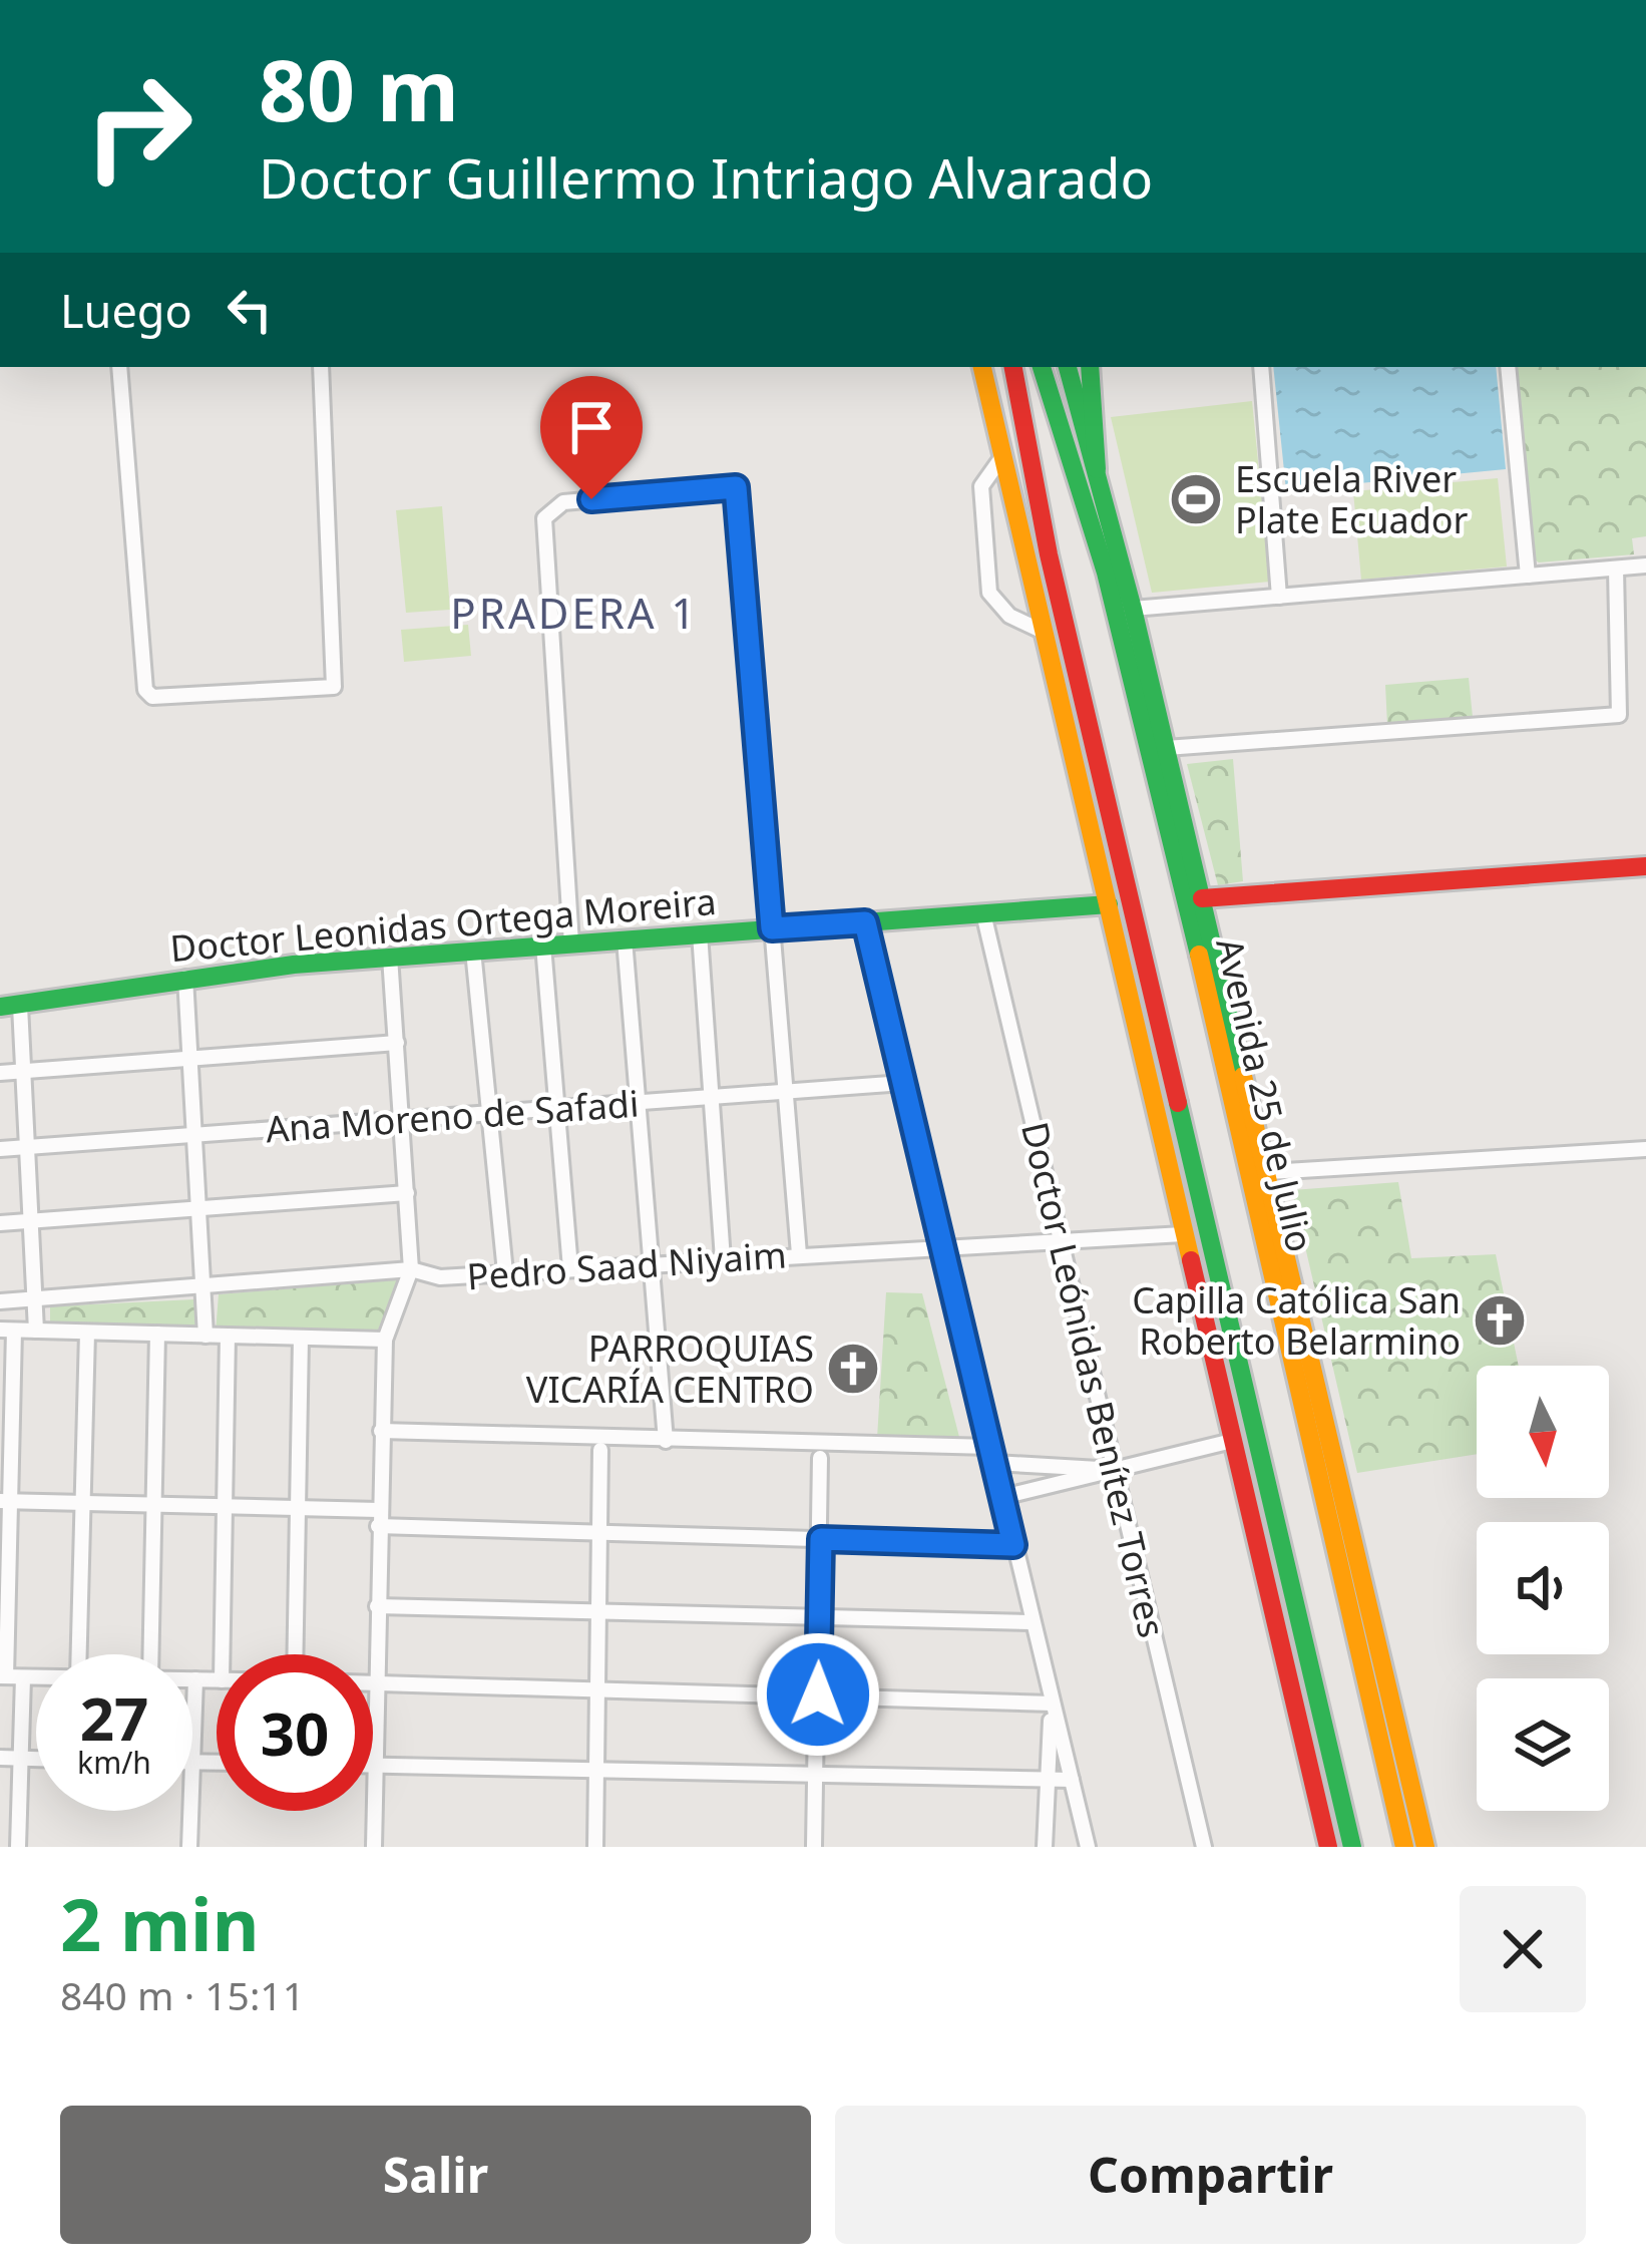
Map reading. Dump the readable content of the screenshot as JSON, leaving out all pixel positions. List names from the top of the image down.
{
  "streets": {
    "main road": ["Doctor Leonidas Ortega Moreira", "Avenida 25 de Julio"],
    "street": ["Ana Moreno de Safadi", "Pedro Saad Niyaim", "Doctor Leónidas Benítez Torres"]
  },
  "crossings": [
    ["Doctor Leonidas Ortega Moreira", "Doctor Leónidas Benítez Torres"],
    ["Pedro Saad Niyaim", "Doctor Leónidas Benítez Torres"]
  ],
  "districts": ["PRADERA 1"],
  "places": {
    "sports": ["Escuela River Plate Ecuador"],
    "church": ["Capilla Católica San Roberto Belarmino", "PARROQUIAS VICARÍA CENTRO"]
  },
  "north": "bottom",
  "page": {
    "turn": ["80 m", "Doctor Guillermo Intriago Alvarado"],
    "then": "Luego",
    "speed": "27 km/h",
    "limit": "30",
    "heading": ["2 min", "840 m · 15:11"],
    "buttons": ["Salir", "Compartir"]
  }
}
